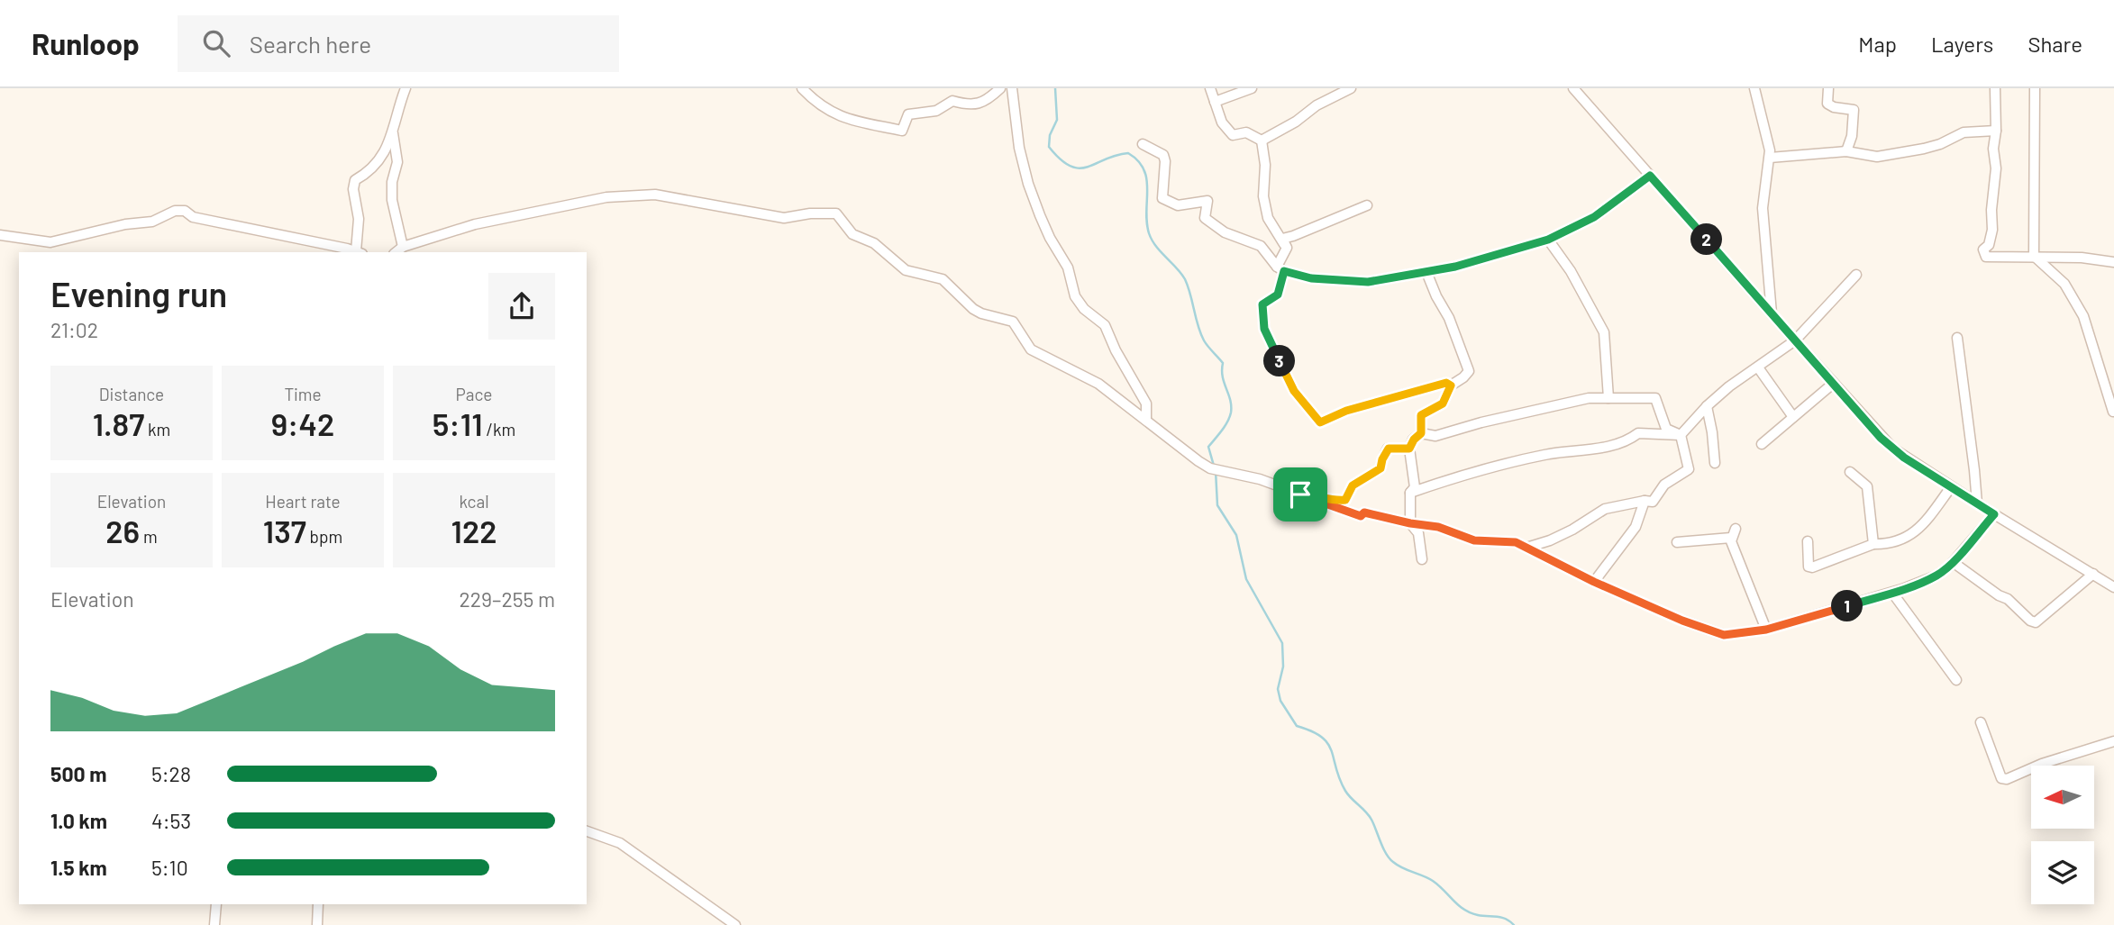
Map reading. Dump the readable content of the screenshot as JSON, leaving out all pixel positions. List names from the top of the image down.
{
  "north": "left",
  "page": {
    "header": "Runloop",
    "search": "Search here",
    "nav": ["Map", "Layers", "Share"],
    "pins": ["2", "3", "1"],
    "heading": ["Evening run", "21:02"],
    "stats": [
      ["Distance", "1.87 km"],
      ["Time", "9:42"],
      ["Pace", "5:11 /km"],
      ["Elevation", "26 m"],
      ["Heart rate", "137 bpm"],
      ["kcal", "122"]
    ],
    "chart": ["Elevation", "229–255 m"],
    "list": [
      {
        "name": "500 m",
        "note": "5:28"
      },
      {
        "name": "1.0 km",
        "note": "4:53"
      },
      {
        "name": "1.5 km",
        "note": "5:10"
      }
    ]
  }
}
